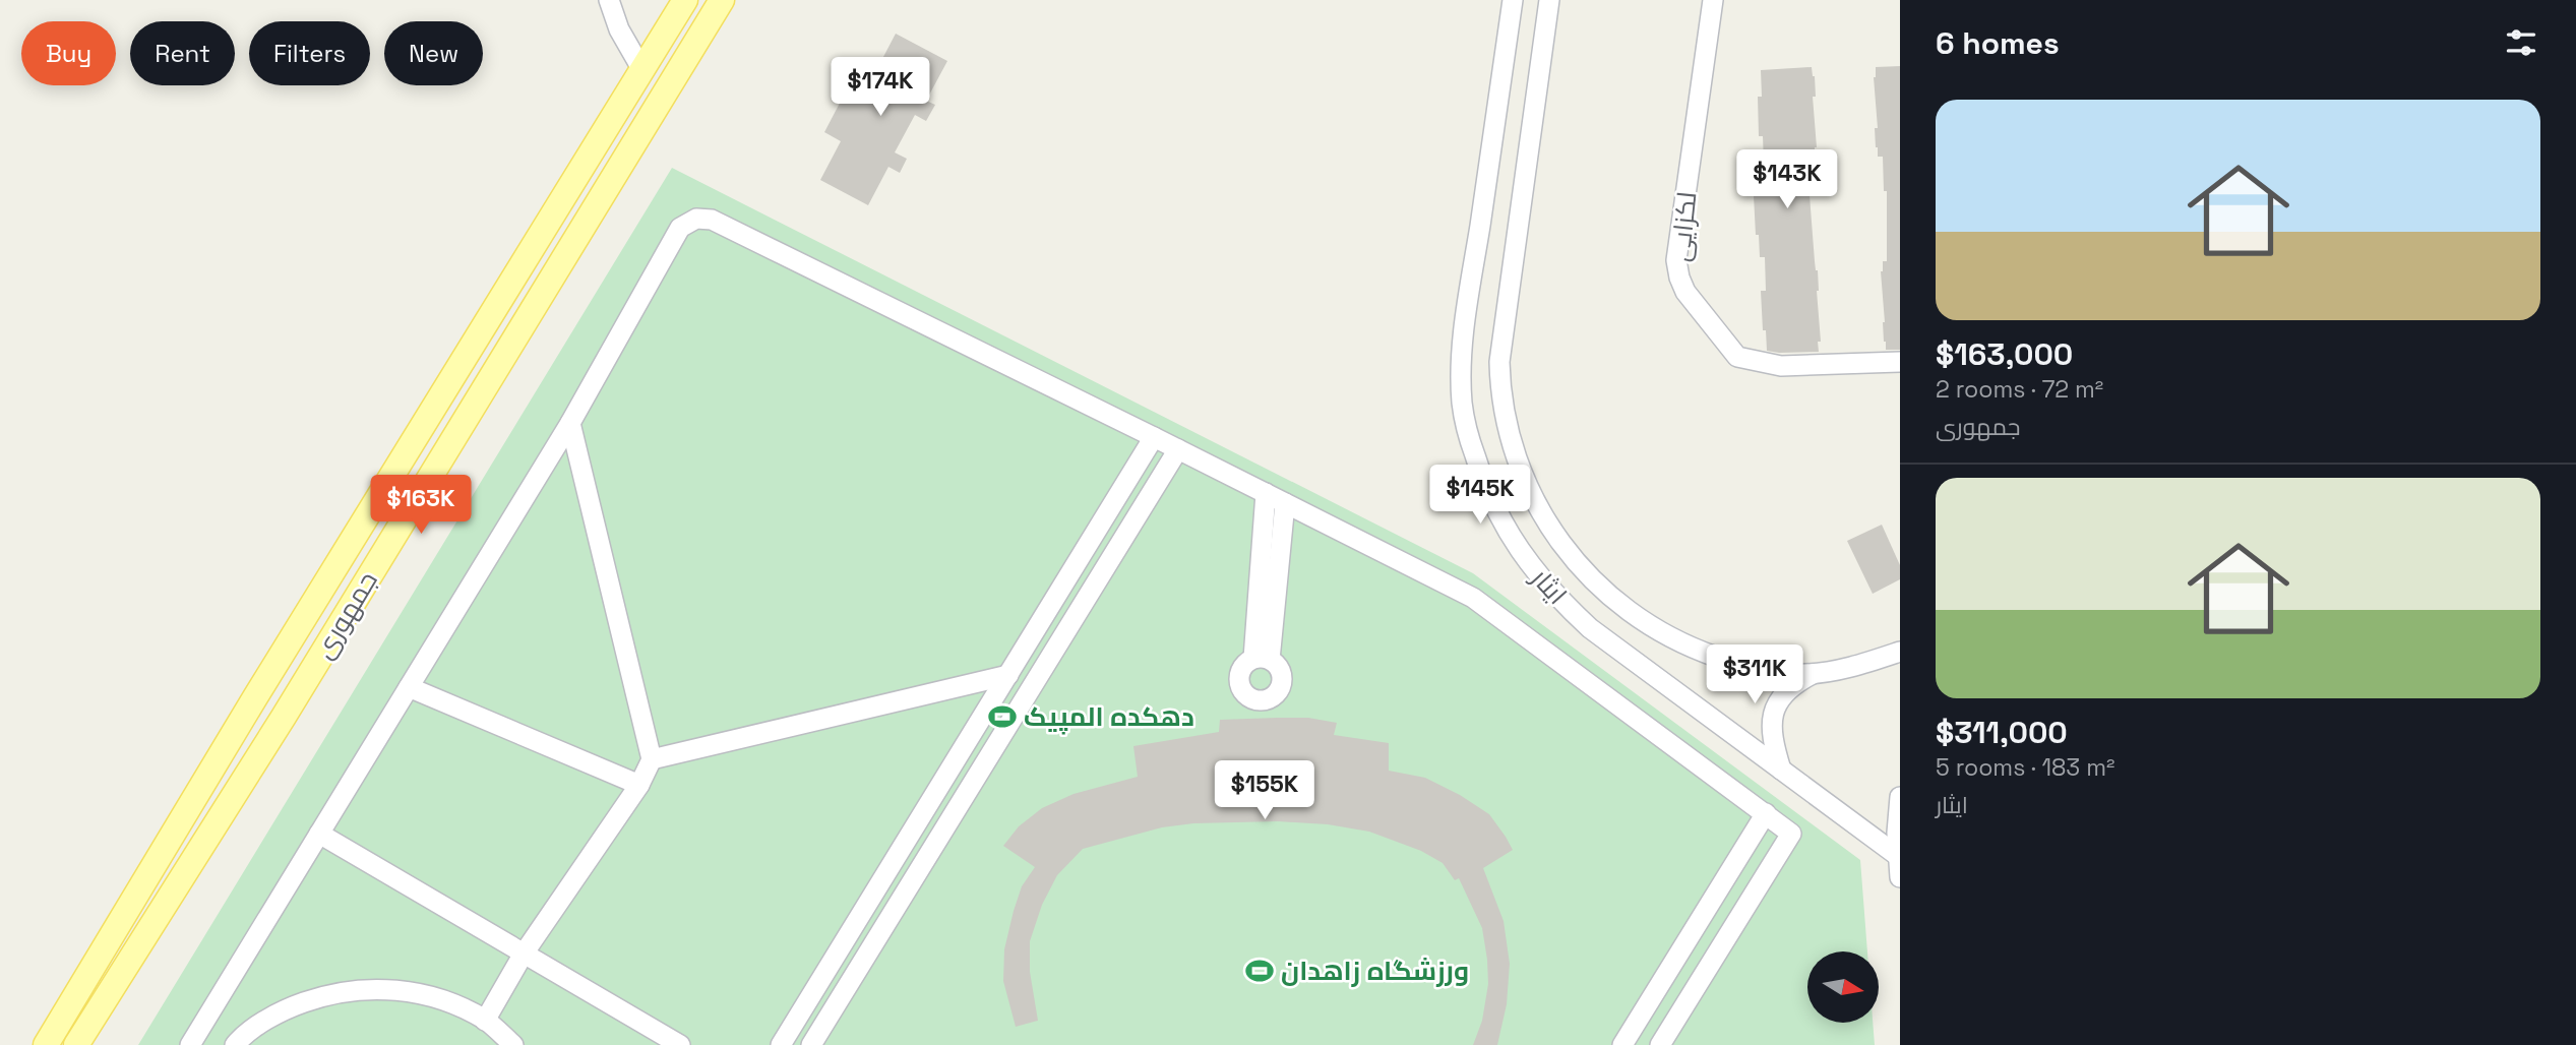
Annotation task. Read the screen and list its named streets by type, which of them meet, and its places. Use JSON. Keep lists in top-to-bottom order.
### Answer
{
  "streets": {
    "main road": ["جمهوری"],
    "street": ["لکزایی", "ایثار"]
  },
  "places": {
    "sports": ["دهکده المپیک", "ورزشگاه زاهدان"]
  },
  "north": "right",
  "page": {
    "heading": "6 homes",
    "chip": [
      "Buy",
      "Rent",
      "Filters",
      "New"
    ],
    "price": [
      "$174K",
      "$143K",
      "$145K",
      "$163K",
      "$311K",
      "$155K"
    ],
    "list": [
      {
        "name": "$163,000",
        "note": "2 rooms · 72 m² · جمهوری"
      },
      {
        "name": "$311,000",
        "note": "5 rooms · 183 m² · ایثار"
      }
    ]
  }
}
